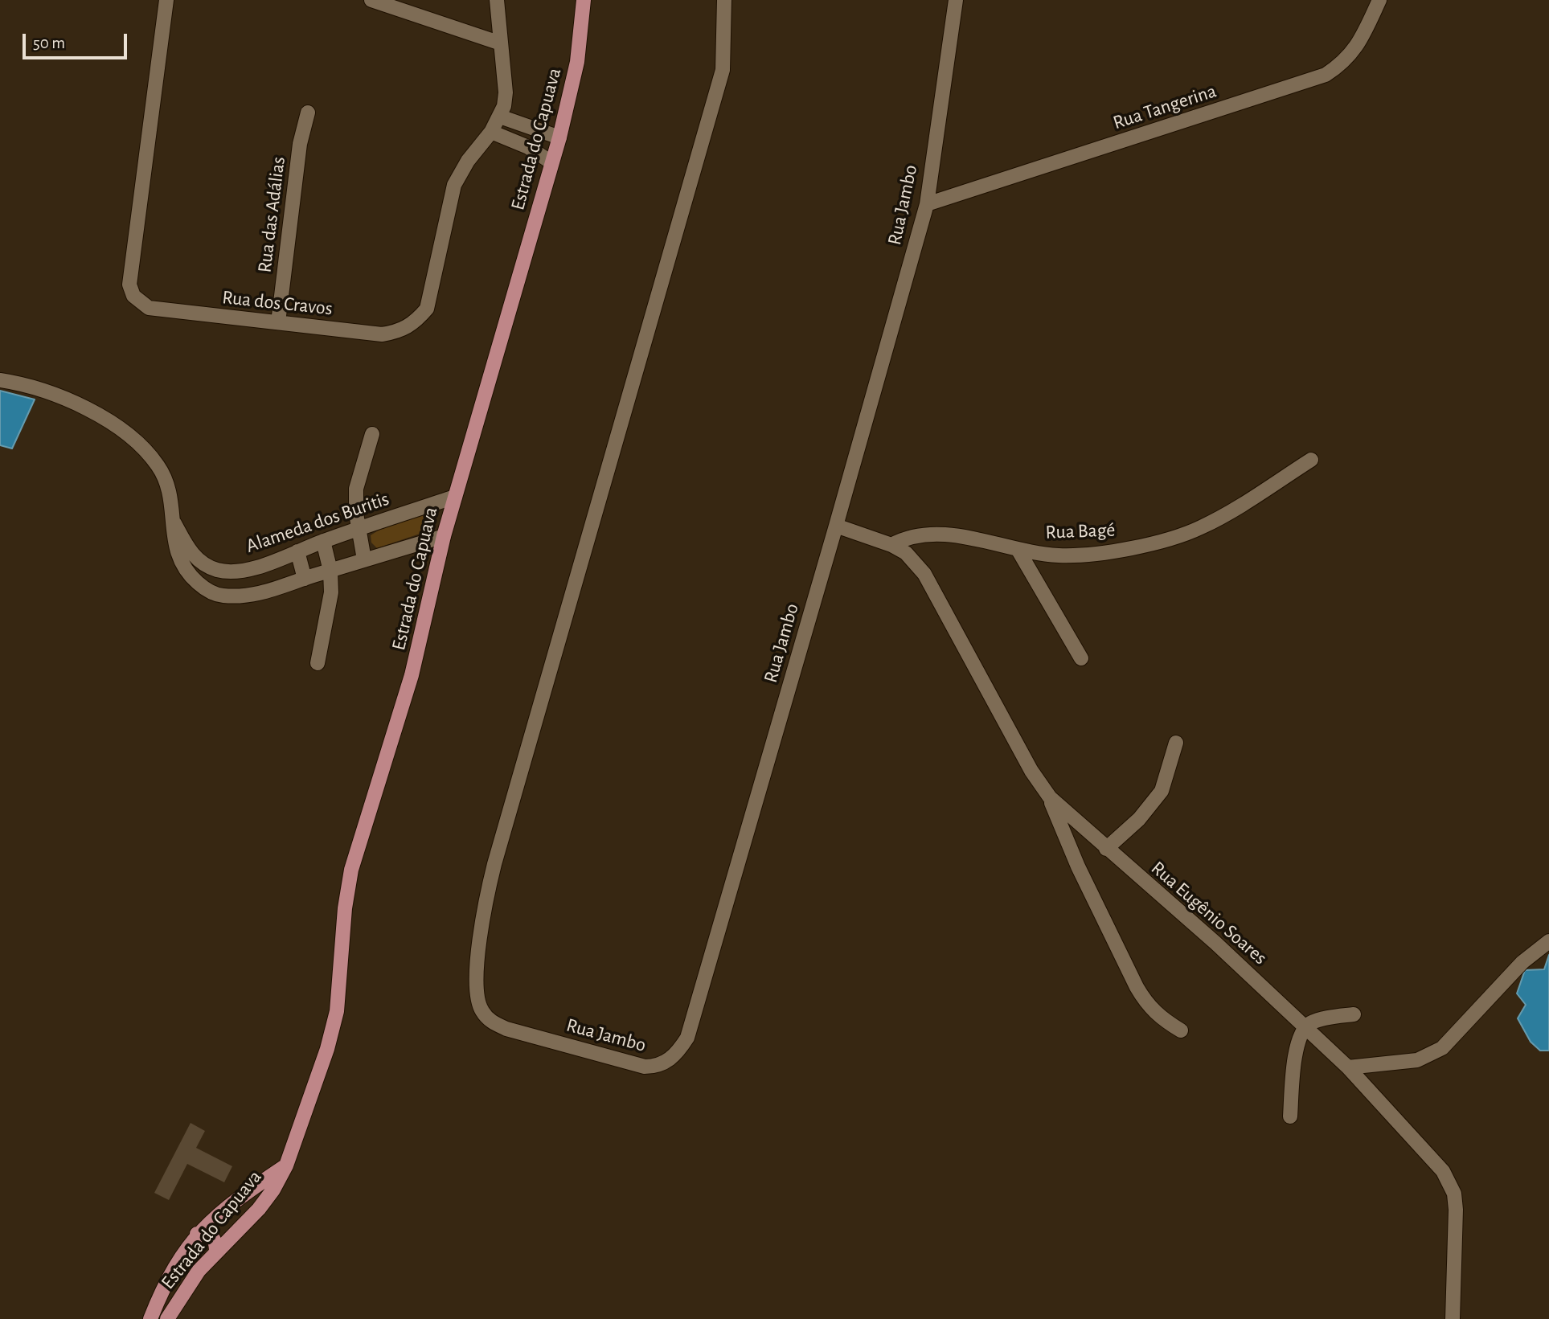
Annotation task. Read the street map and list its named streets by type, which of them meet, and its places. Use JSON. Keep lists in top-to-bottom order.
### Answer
{
  "streets": {
    "main road": ["Estrada do Capuava"],
    "street": [
      "Rua Tangerina",
      "Rua Jambo",
      "Rua das Adálias",
      "Rua dos Cravos",
      "Alameda dos Buritis",
      "Rua Bagé",
      "Rua Eugênio Soares"
    ]
  },
  "crossings": [
    ["Rua Tangerina", "Rua Jambo"],
    ["Estrada do Capuava", "Alameda dos Buritis"],
    ["Rua das Adálias", "Rua dos Cravos"],
    ["Rua Bagé", "Rua Eugênio Soares"]
  ],
  "scale_bar": "50 m"
}
